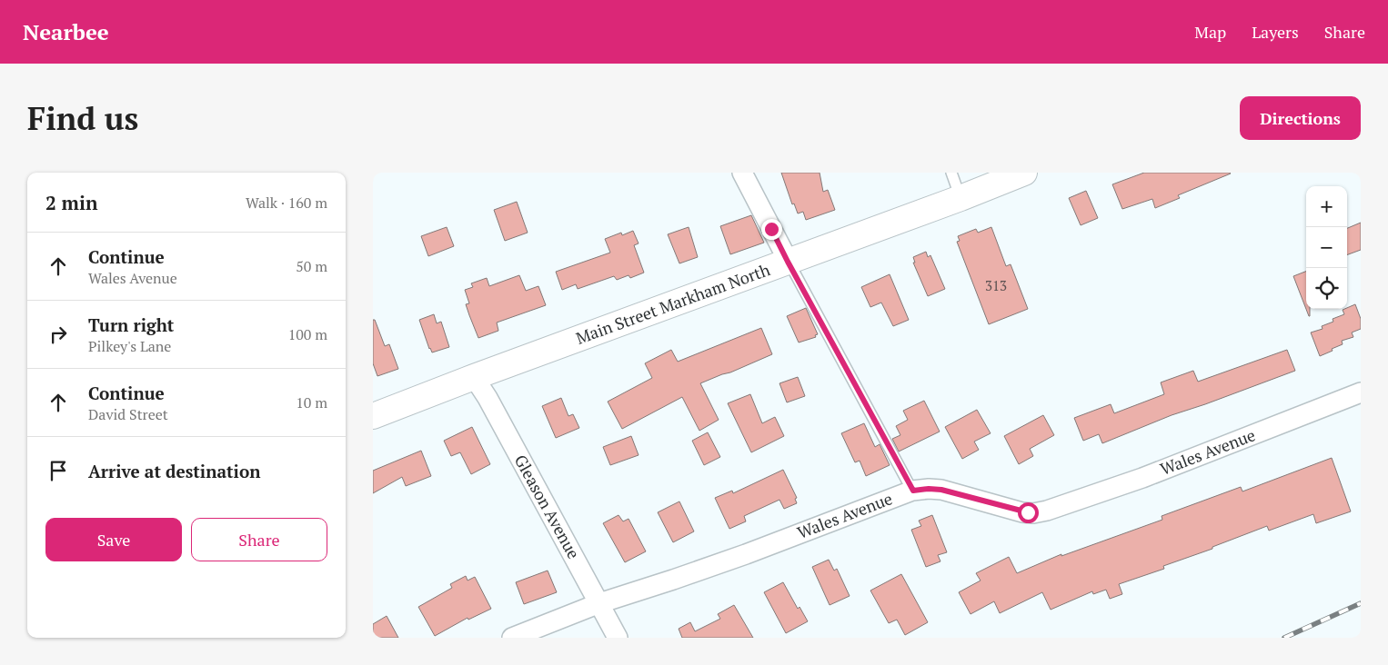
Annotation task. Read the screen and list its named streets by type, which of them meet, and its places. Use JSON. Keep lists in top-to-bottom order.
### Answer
{
  "streets": {
    "main road": ["Main Street Markham North"],
    "street": ["Wales Avenue", "Gleason Avenue"]
  },
  "crossings": [
    ["Main Street Markham North", "Gleason Avenue"],
    ["Wales Avenue", "Gleason Avenue"]
  ],
  "house_numbers": ["313"],
  "page": {
    "header": "Nearbee",
    "nav": ["Map", "Layers", "Share"],
    "buttons": [
      "Directions",
      ["Save", "Share"]
    ],
    "title": "Find us",
    "heading": ["2 min", "Walk · 160 m"],
    "map_buttons": ["+", "−"],
    "list": [
      ["Continue", "Wales Avenue", "50 m"],
      ["Turn right", "Pilkey's Lane", "100 m"],
      ["Continue", "David Street", "10 m"],
      "Arrive at destination"
    ]
  }
}
